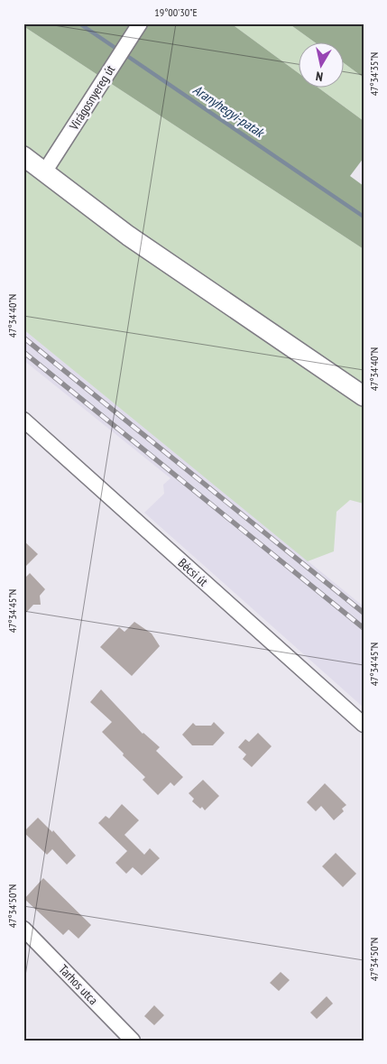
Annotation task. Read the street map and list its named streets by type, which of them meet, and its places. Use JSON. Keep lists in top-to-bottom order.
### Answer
{
  "streets": {
    "street": ["Virágosnyereg út", "Bécsi út", "Tarhos utca"]
  },
  "water": ["Aranyhegyi-patak"],
  "north": "bottom",
  "coordinates": [
    "19°00'30\"E",
    "47°34'35\"N",
    "47°34'40\"N",
    "47°34'45\"N",
    "47°34'50\"N"
  ]
}
